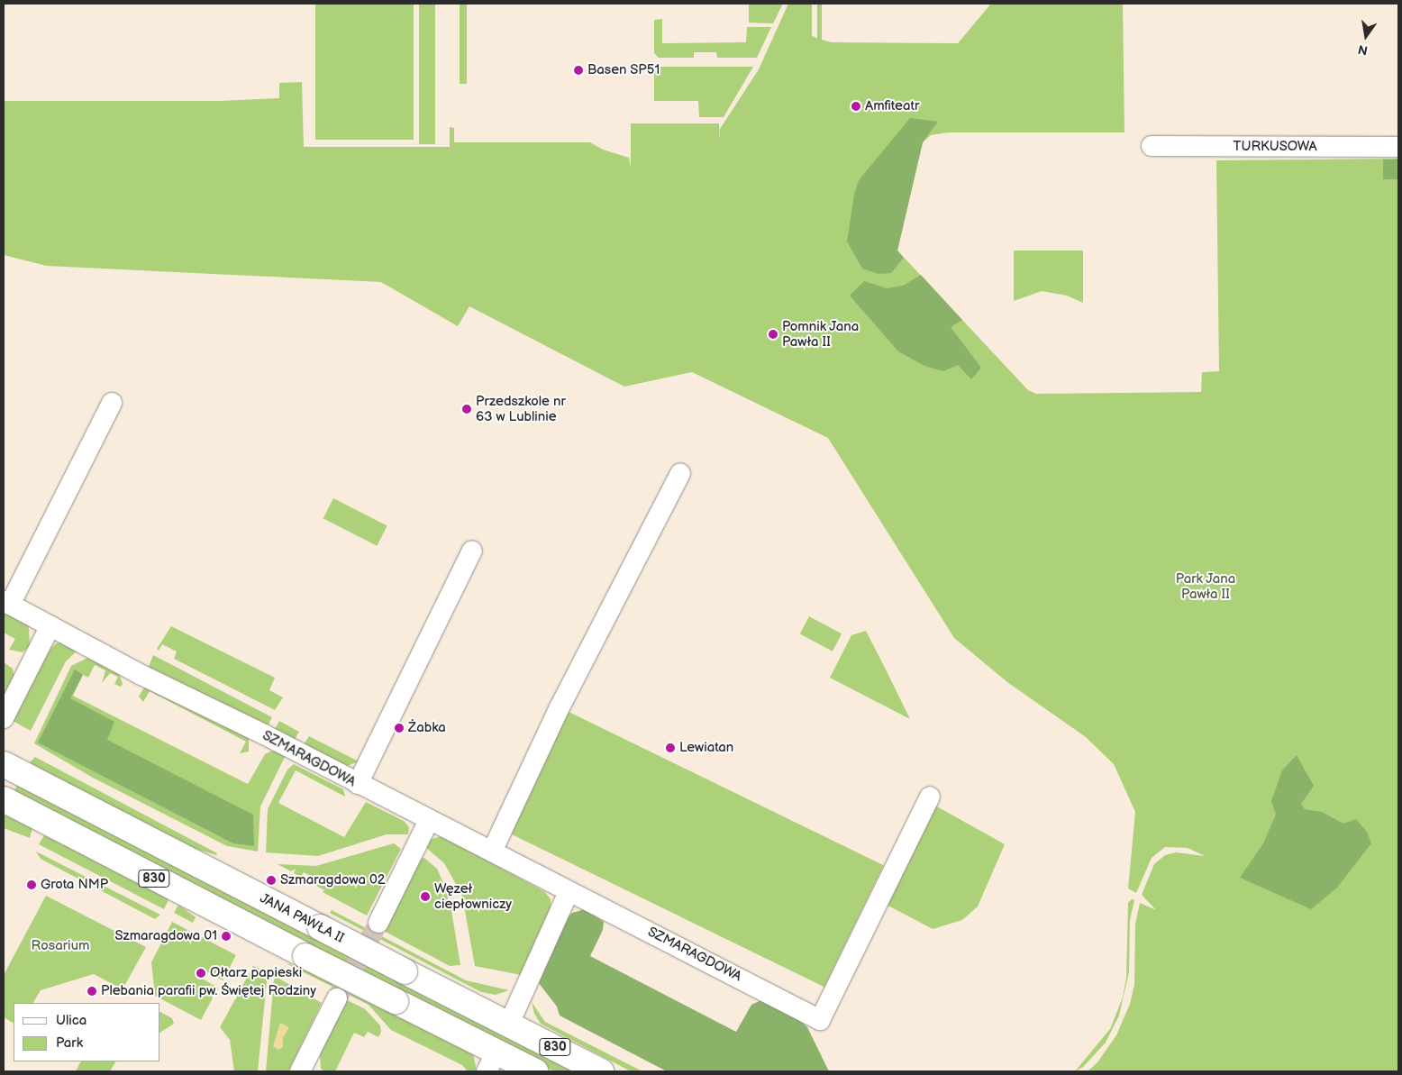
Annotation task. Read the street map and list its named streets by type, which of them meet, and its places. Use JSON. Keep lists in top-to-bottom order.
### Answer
{
  "streets": {
    "main road": ["830", "JANA PAWŁA II"],
    "street": ["TURKUSOWA", "SZMARAGDOWA"]
  },
  "parks": ["Park Jana Pawła II", "Rosarium"],
  "places": [
    "Basen SP51",
    "Amfiteatr",
    "Pomnik Jana Pawła II",
    "Przedszkole nr 63 w Lublinie",
    "Żabka",
    "Lewiatan",
    "Szmaragdowa 02",
    "Grota NMP",
    "Węzeł ciepłowniczy",
    "Szmaragdowa 01",
    "Ołtarz papieski",
    "Plebania parafii pw. Świętej Rodziny"
  ],
  "legend": ["Ulica", "Park"],
  "north": "bottom"
}
